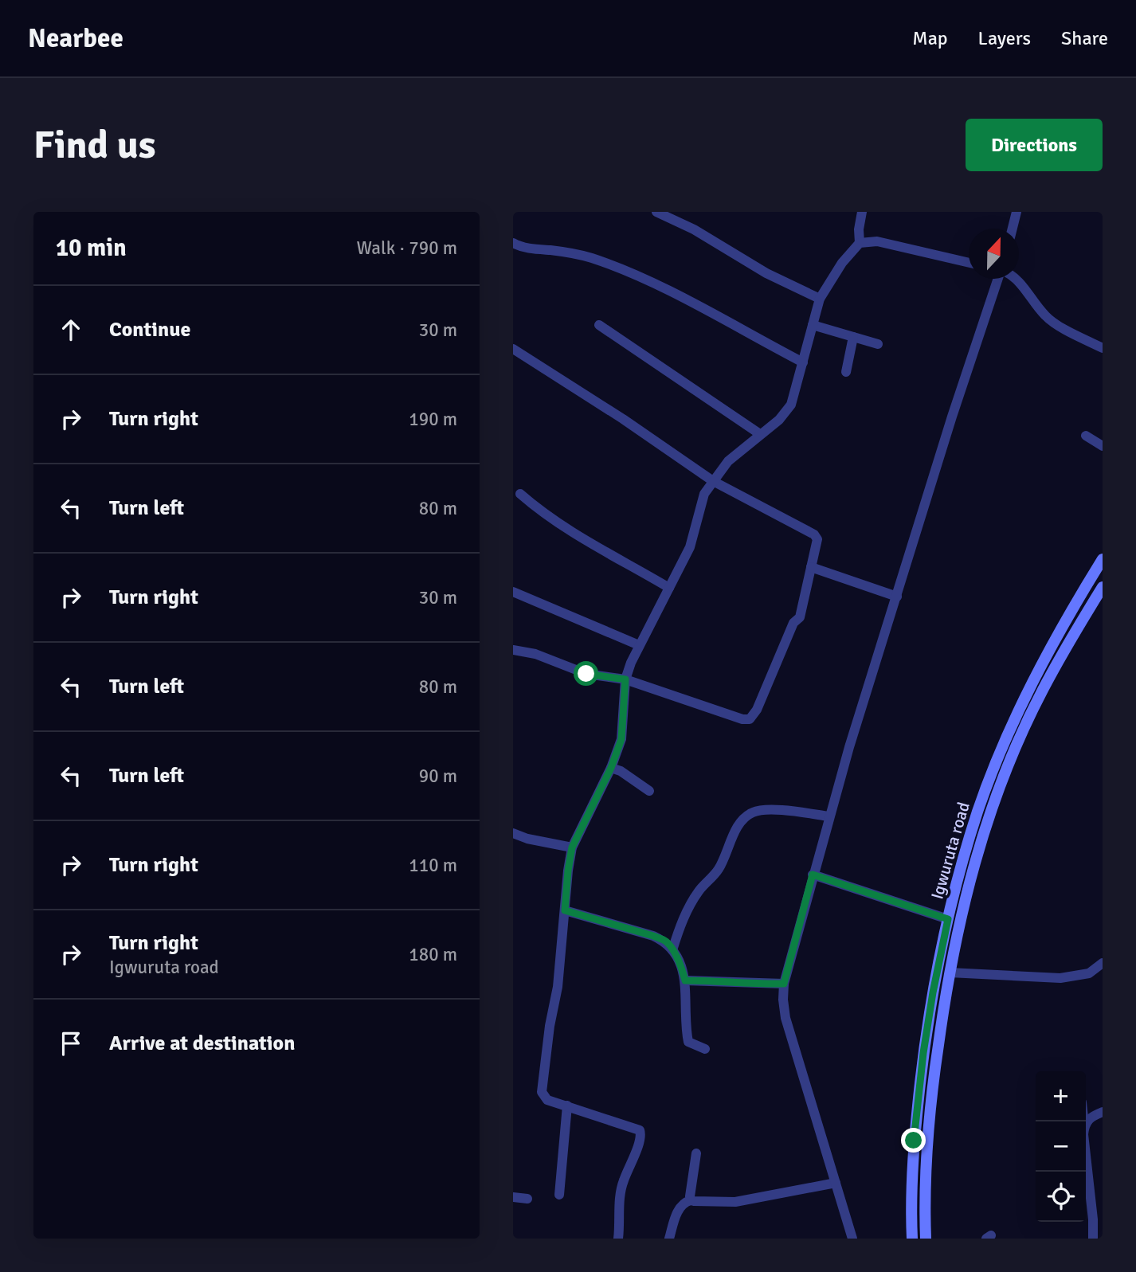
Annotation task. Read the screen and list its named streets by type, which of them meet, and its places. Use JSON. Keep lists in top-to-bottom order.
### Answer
{
  "streets": {
    "main road": ["Igwuruta road"]
  },
  "north": "top",
  "page": {
    "header": "Nearbee",
    "nav": ["Map", "Layers", "Share"],
    "buttons": "Directions",
    "title": "Find us",
    "heading": ["10 min", "Walk · 790 m"],
    "list": [
      ["Continue", "30 m"],
      ["Turn right", "190 m"],
      ["Turn left", "80 m"],
      ["Turn right", "30 m"],
      ["Turn left", "80 m"],
      ["Turn left", "90 m"],
      ["Turn right", "110 m"],
      ["Turn right", "Igwuruta road", "180 m"],
      "Arrive at destination"
    ],
    "map_buttons": ["+", "−"]
  }
}
